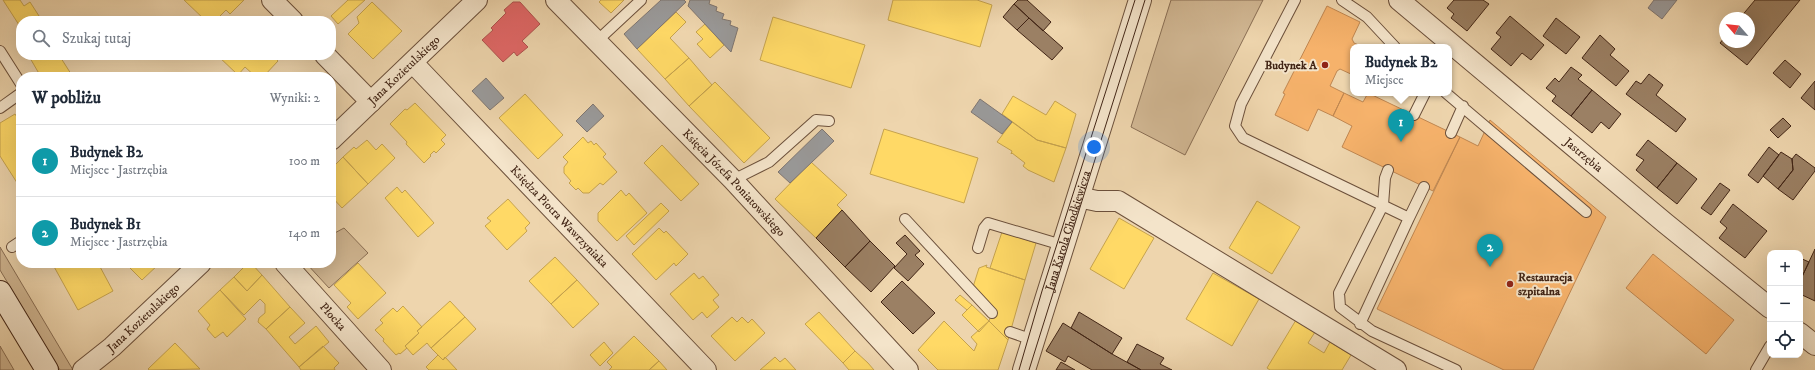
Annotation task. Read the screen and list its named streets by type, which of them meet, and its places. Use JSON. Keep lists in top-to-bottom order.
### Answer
{
  "streets": {
    "street": [
      "Jana Kozietulskiego",
      "Jastrzębia",
      "Księcia Józefa Poniatowskiego",
      "Księdza Piotra Wawrzyniaka",
      "Jana Karola Chodkiewicza",
      "Płocka"
    ]
  },
  "crossings": [
    ["Jana Kozietulskiego", "Księdza Piotra Wawrzyniaka"]
  ],
  "places": ["Budynek A", "Restauracja szpitalna"],
  "north": "top left",
  "page": {
    "search": "Szukaj tutaj",
    "popup": ["Budynek B2", "Miejsce"],
    "heading": ["W pobliżu", "Wyniki: 2"],
    "pins": ["1", "2"],
    "list": [
      {
        "mark": "1",
        "name": "Budynek B2",
        "note": "Miejsce · Jastrzębia",
        "value": "100 m"
      },
      {
        "mark": "2",
        "name": "Budynek B1",
        "note": "Miejsce · Jastrzębia",
        "value": "140 m"
      }
    ],
    "map_buttons": ["+", "−"]
  }
}
